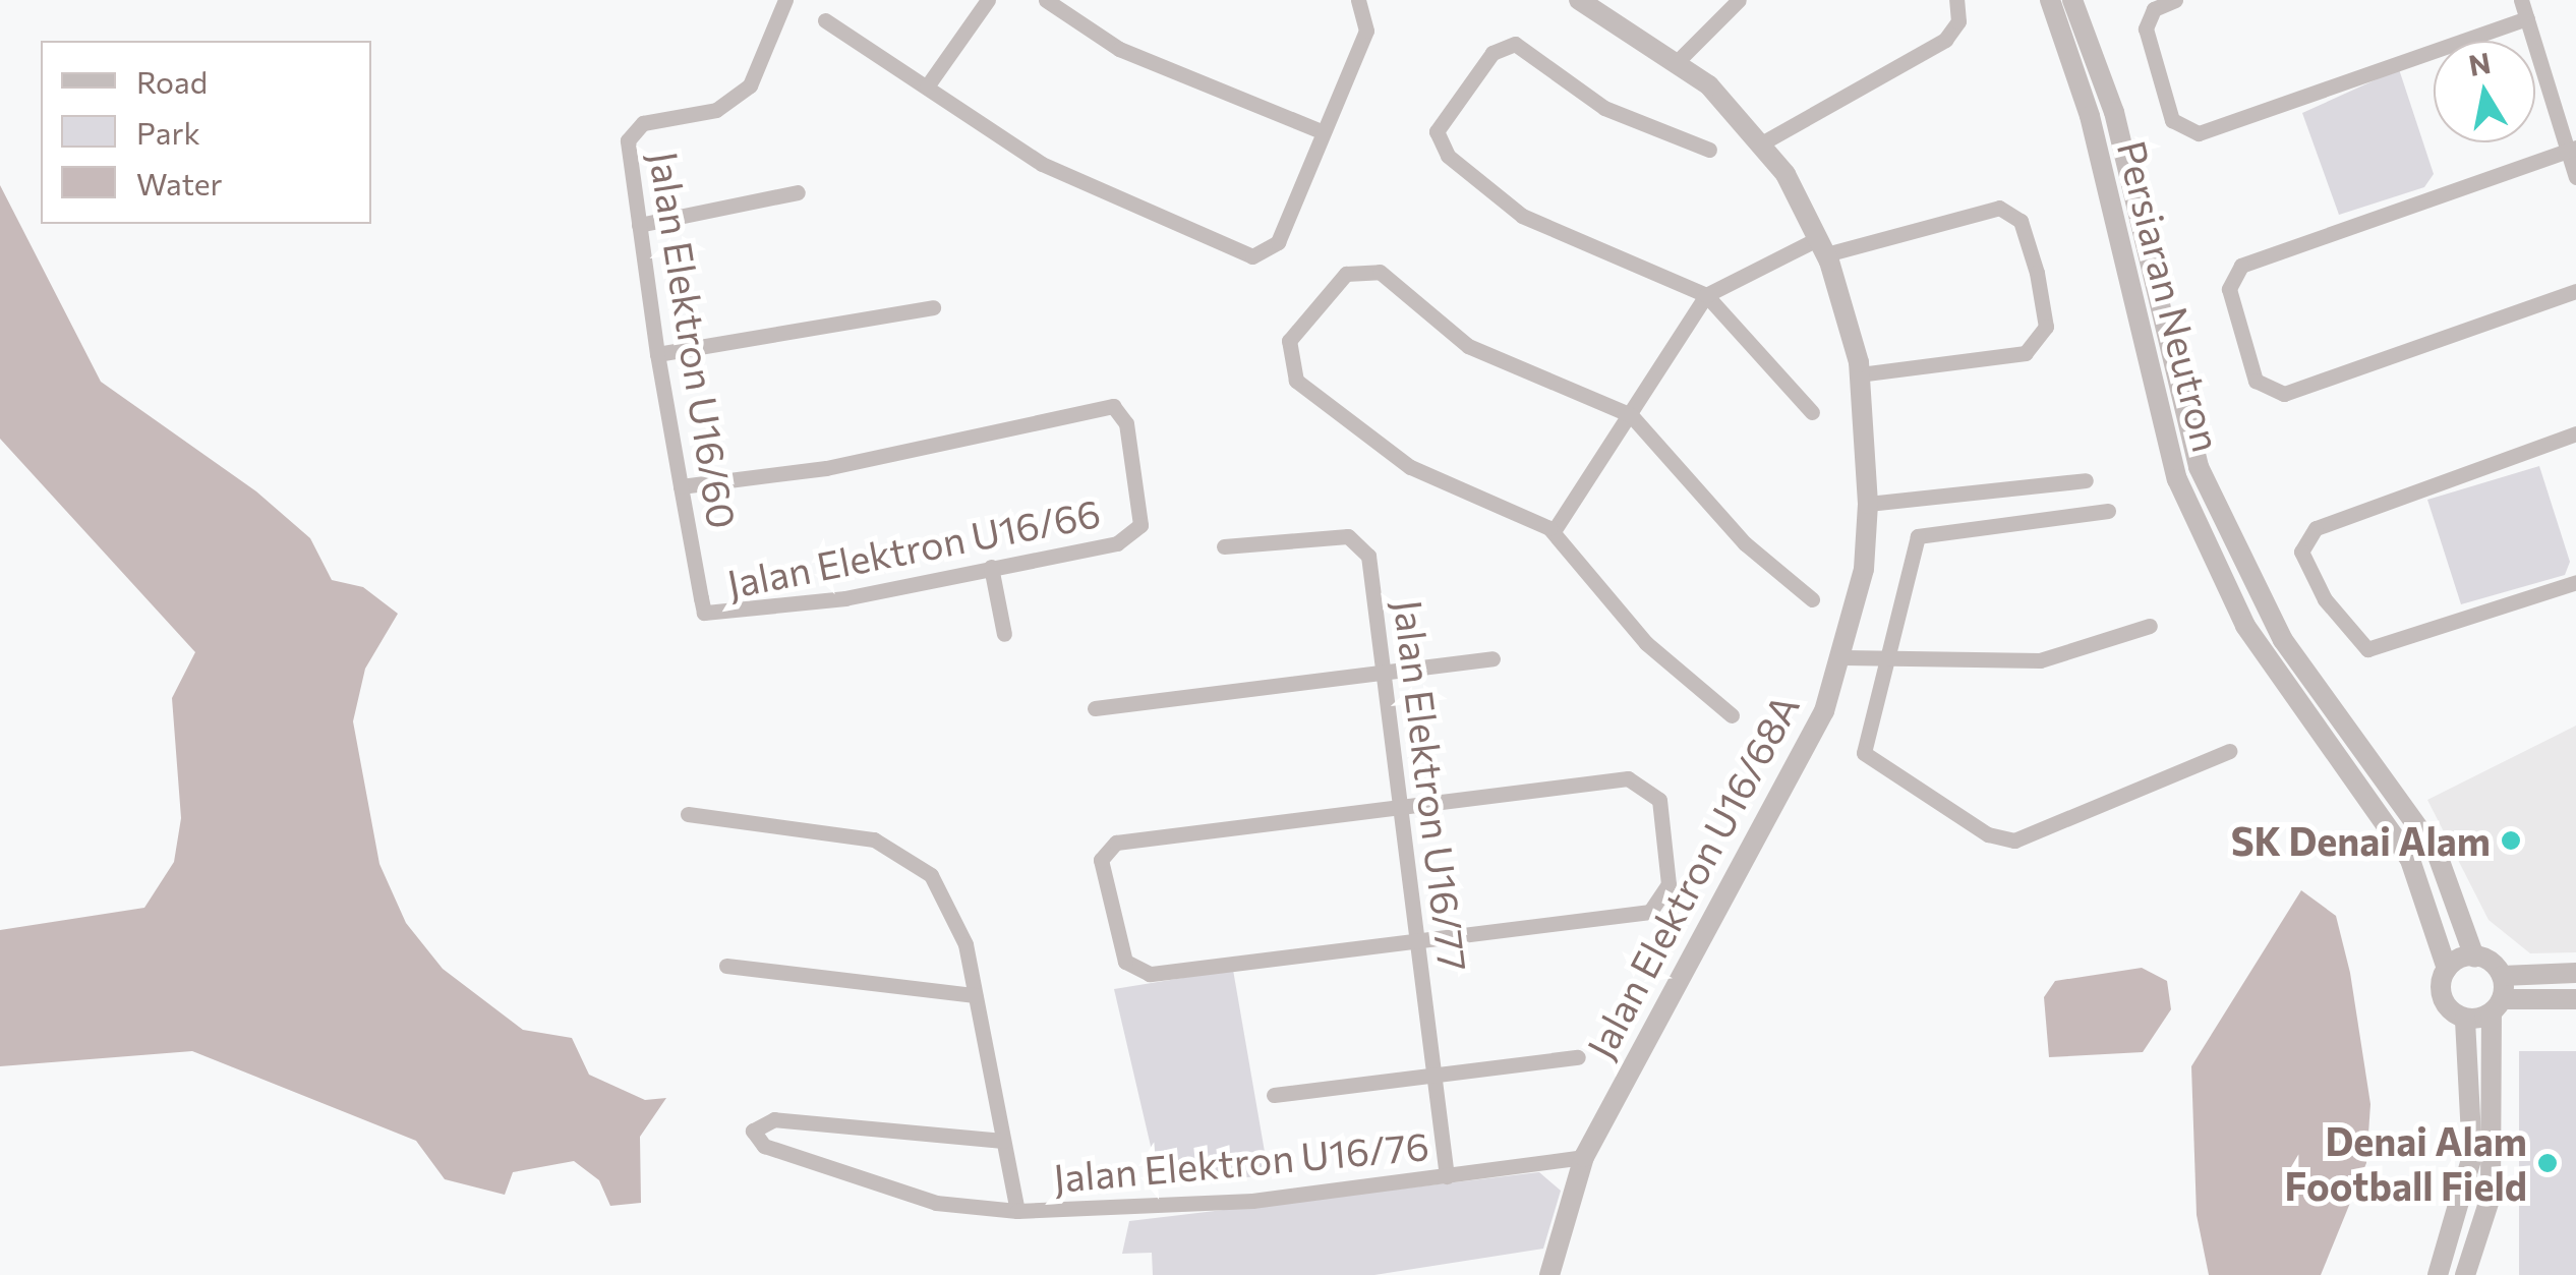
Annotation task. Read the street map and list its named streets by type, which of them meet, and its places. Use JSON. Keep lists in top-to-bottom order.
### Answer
{
  "streets": {
    "street": [
      "Persiaran Neutron",
      "Jalan Elektron U16/60",
      "Jalan Elektron U16/66",
      "Jalan Elektron U16/77",
      "Jalan Elektron U16/68A",
      "Jalan Elektron U16/76"
    ]
  },
  "crossings": [
    ["Jalan Elektron U16/60", "Jalan Elektron U16/66"],
    ["Jalan Elektron U16/77", "Jalan Elektron U16/76"],
    ["Jalan Elektron U16/68A", "Jalan Elektron U16/76"]
  ],
  "places": ["SK Denai Alam", "Denai Alam Football Field"],
  "legend": ["Road", "Park", "Water"],
  "north": "top"
}
